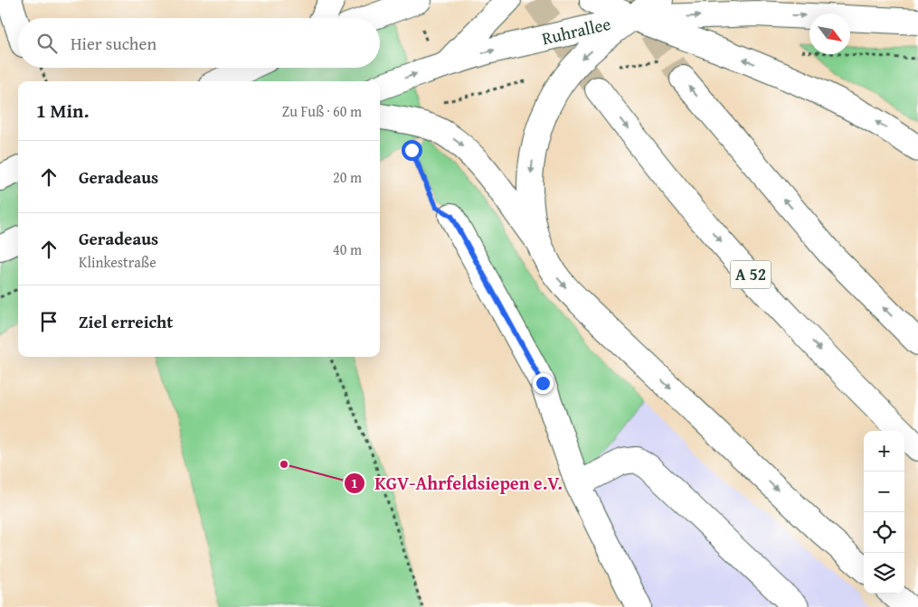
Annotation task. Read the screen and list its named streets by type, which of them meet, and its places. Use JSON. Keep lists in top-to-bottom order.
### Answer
{
  "streets": {
    "main road": ["Ruhrallee", "A 52"]
  },
  "one_way": ["Ruhrallee"],
  "places": ["KGV-Ahrfeldsiepen e.V."],
  "north": "bottom right",
  "page": {
    "search": "Hier suchen",
    "heading": ["1 Min.", "Zu Fuß · 60 m"],
    "list": [
      ["Geradeaus", "20 m"],
      ["Geradeaus", "Klinkestraße", "40 m"],
      "Ziel erreicht"
    ],
    "map_buttons": ["+", "−"]
  }
}
